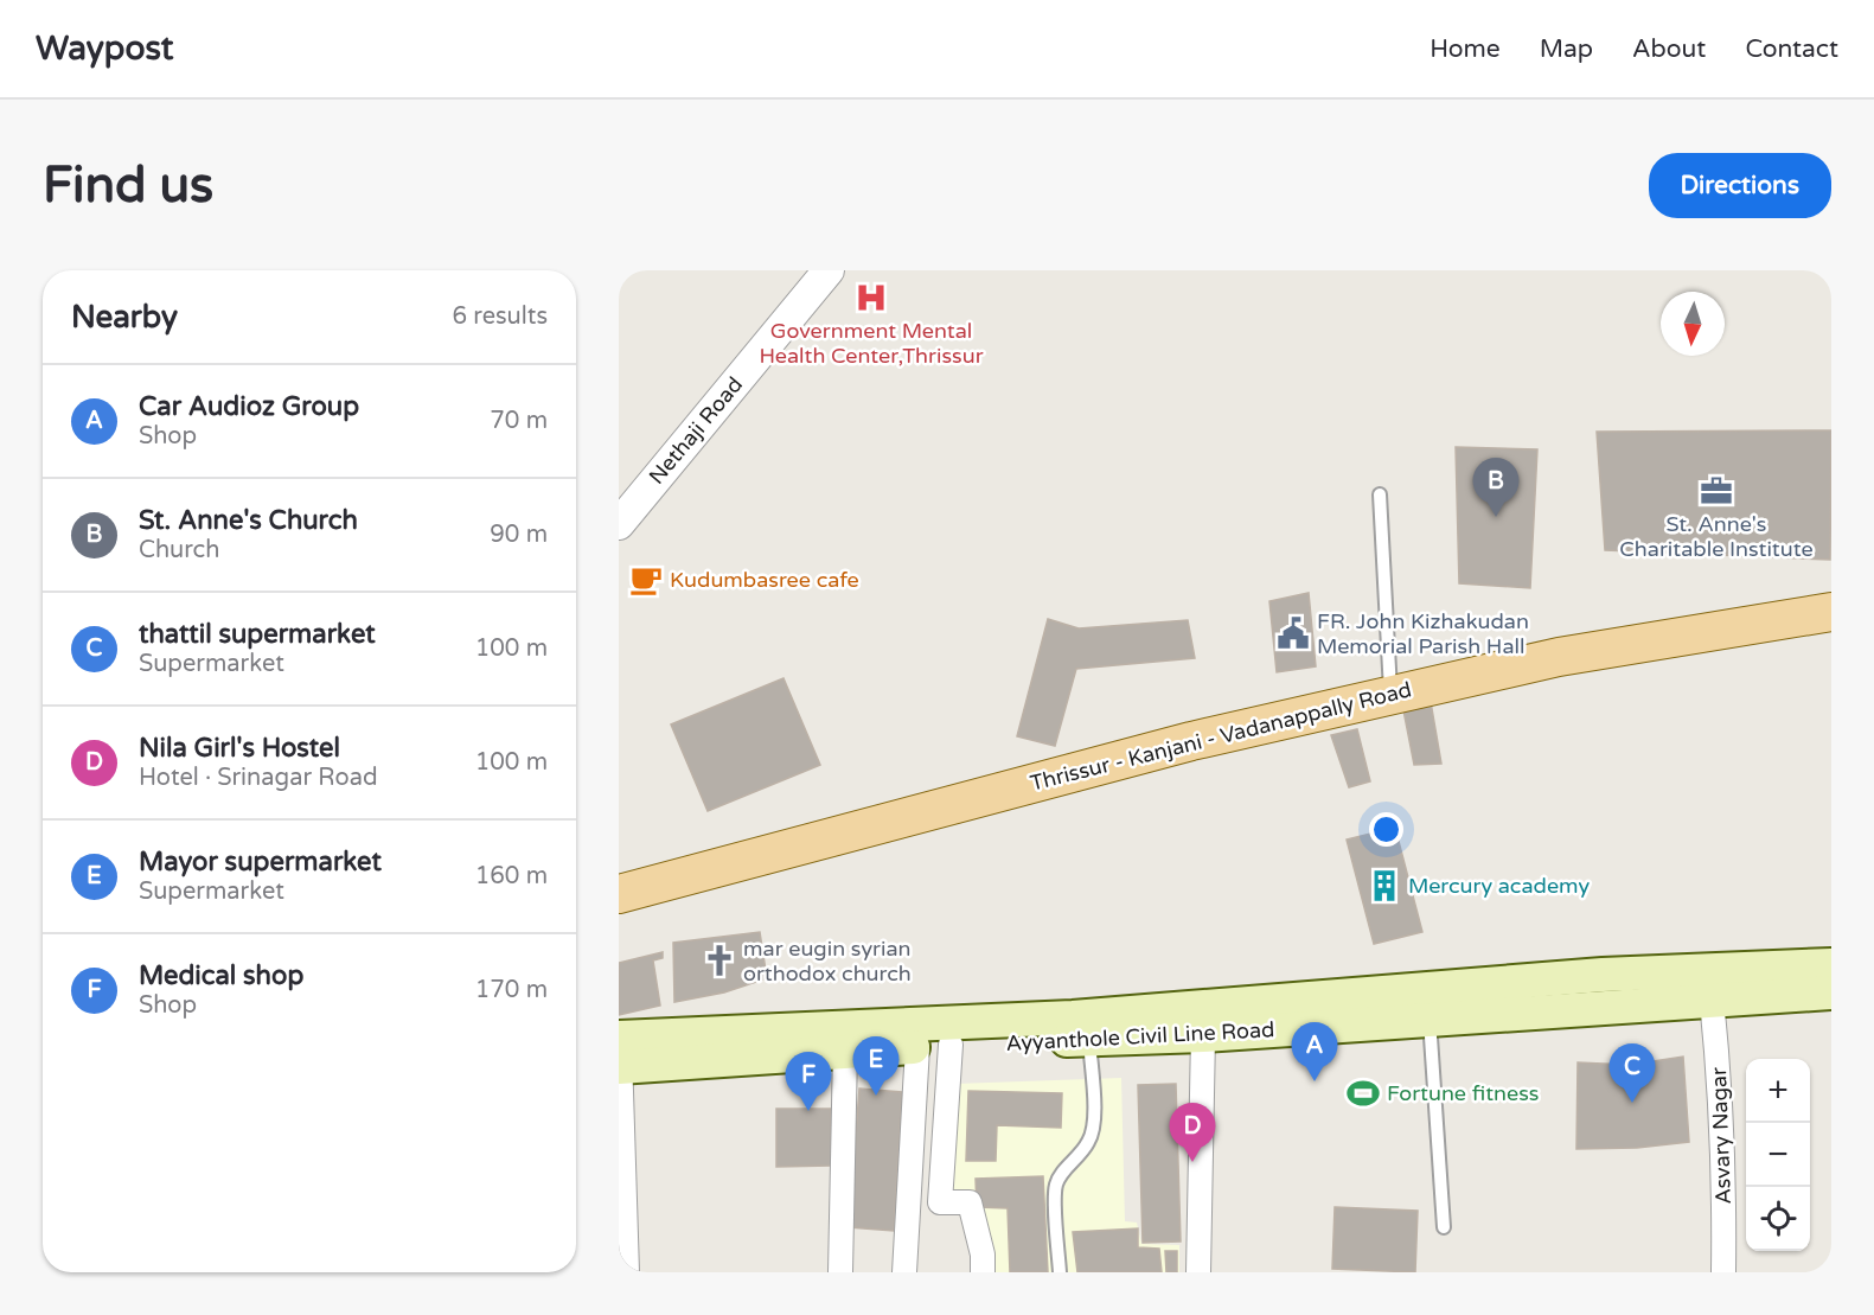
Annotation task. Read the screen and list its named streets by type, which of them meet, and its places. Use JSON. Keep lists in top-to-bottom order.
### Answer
{
  "streets": {
    "main road": ["Thrissur - Kanjani - Vadanappally Road", "Ayyanthole Civil Line Road"],
    "street": ["Nethaji Road", "Asvary Nagar"]
  },
  "crossings": [
    ["Ayyanthole Civil Line Road", "Asvary Nagar"]
  ],
  "places": {
    "hospital": ["Government Mental Health Center,Thrissur"],
    "office": ["St. Anne's Charitable Institute"],
    "cafe": ["Kudumbasree cafe"],
    "public building": ["FR. John Kizhakudan Memorial Parish Hall"],
    "building": ["Mercury academy"],
    "church": ["mar eugin syrian orthodox church"],
    "sports": ["Fortune fitness"]
  },
  "north": "bottom",
  "page": {
    "header": "Waypost",
    "nav": [
      "Home",
      "Map",
      "About",
      "Contact"
    ],
    "buttons": "Directions",
    "title": "Find us",
    "heading": ["Nearby", "6 results"],
    "list": [
      {
        "mark": "A",
        "name": "Car Audioz Group",
        "note": "Shop",
        "value": "70 m"
      },
      {
        "mark": "B",
        "name": "St. Anne's Church",
        "note": "Church",
        "value": "90 m"
      },
      {
        "mark": "C",
        "name": "thattil supermarket",
        "note": "Supermarket",
        "value": "100 m"
      },
      {
        "mark": "D",
        "name": "Nila Girl's Hostel",
        "note": "Hotel · Srinagar Road",
        "value": "100 m"
      },
      {
        "mark": "E",
        "name": "Mayor supermarket",
        "note": "Supermarket",
        "value": "160 m"
      },
      {
        "mark": "F",
        "name": "Medical shop",
        "note": "Shop",
        "value": "170 m"
      }
    ],
    "pins": [
      "B",
      "A",
      "E",
      "C",
      "F",
      "D"
    ],
    "map_buttons": ["+", "−"]
  }
}
